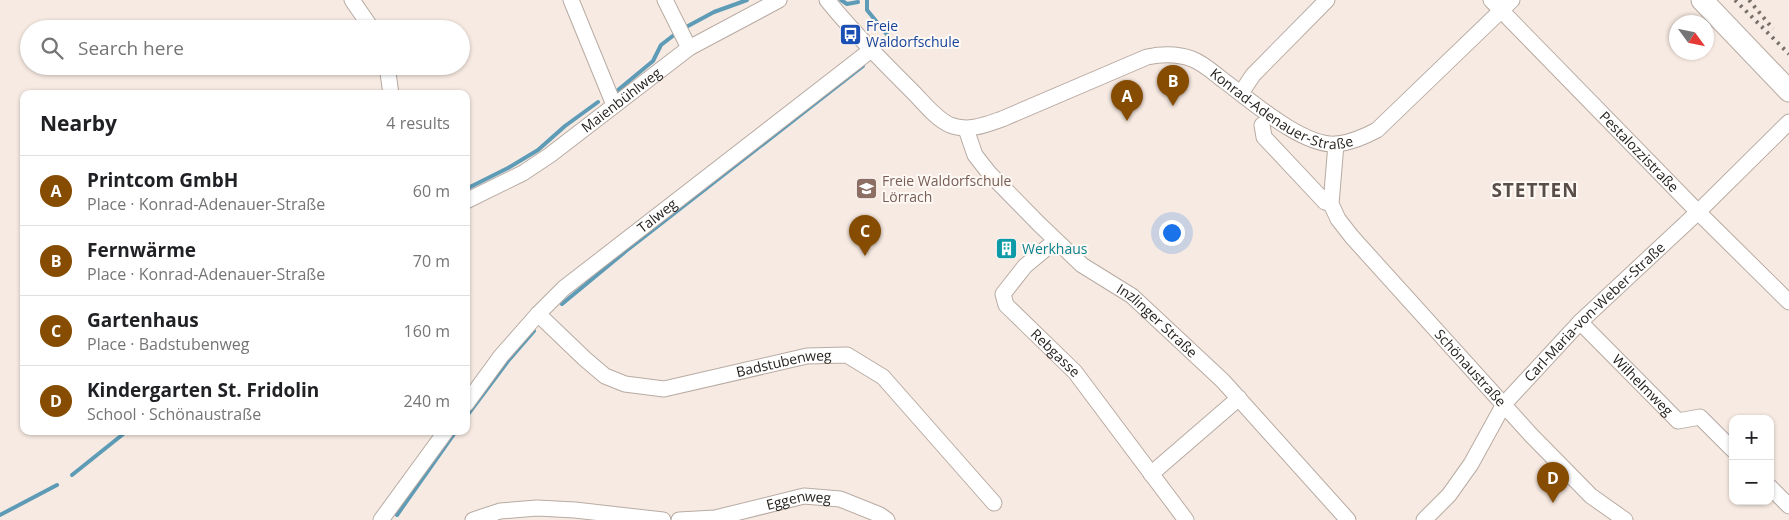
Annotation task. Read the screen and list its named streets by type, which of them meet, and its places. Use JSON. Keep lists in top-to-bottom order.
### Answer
{
  "streets": {
    "street": [
      "Maienbühlweg",
      "Konrad-Adenauer-Straße",
      "Pestalozzistraße",
      "Talweg",
      "Carl-Maria-von-Weber-Straße",
      "Inzlinger Straße",
      "Rebgasse",
      "Badstubenweg",
      "Schönaustraße",
      "Wilhelmweg",
      "Eggenweg"
    ]
  },
  "crossings": [
    ["Konrad-Adenauer-Straße", "Pestalozzistraße"],
    ["Konrad-Adenauer-Straße", "Inzlinger Straße"],
    ["Pestalozzistraße", "Carl-Maria-von-Weber-Straße"],
    ["Talweg", "Badstubenweg"],
    ["Carl-Maria-von-Weber-Straße", "Schönaustraße"],
    ["Carl-Maria-von-Weber-Straße", "Wilhelmweg"],
    ["Inzlinger Straße", "Rebgasse"]
  ],
  "districts": ["STETTEN"],
  "places": {
    "bus stop": ["Freie Waldorfschule"],
    "school or university": ["Freie Waldorfschule Lörrach"],
    "building": ["Werkhaus"]
  },
  "north": "bottom right",
  "page": {
    "search": "Search here",
    "pins": [
      "B",
      "A",
      "C",
      "D"
    ],
    "heading": ["Nearby", "4 results"],
    "list": [
      {
        "mark": "A",
        "name": "Printcom GmbH",
        "note": "Place · Konrad-Adenauer-Straße",
        "value": "60 m"
      },
      {
        "mark": "B",
        "name": "Fernwärme",
        "note": "Place · Konrad-Adenauer-Straße",
        "value": "70 m"
      },
      {
        "mark": "C",
        "name": "Gartenhaus",
        "note": "Place · Badstubenweg",
        "value": "160 m"
      },
      {
        "mark": "D",
        "name": "Kindergarten St. Fridolin",
        "note": "School · Schönaustraße",
        "value": "240 m"
      }
    ],
    "map_buttons": ["+", "−"]
  }
}
